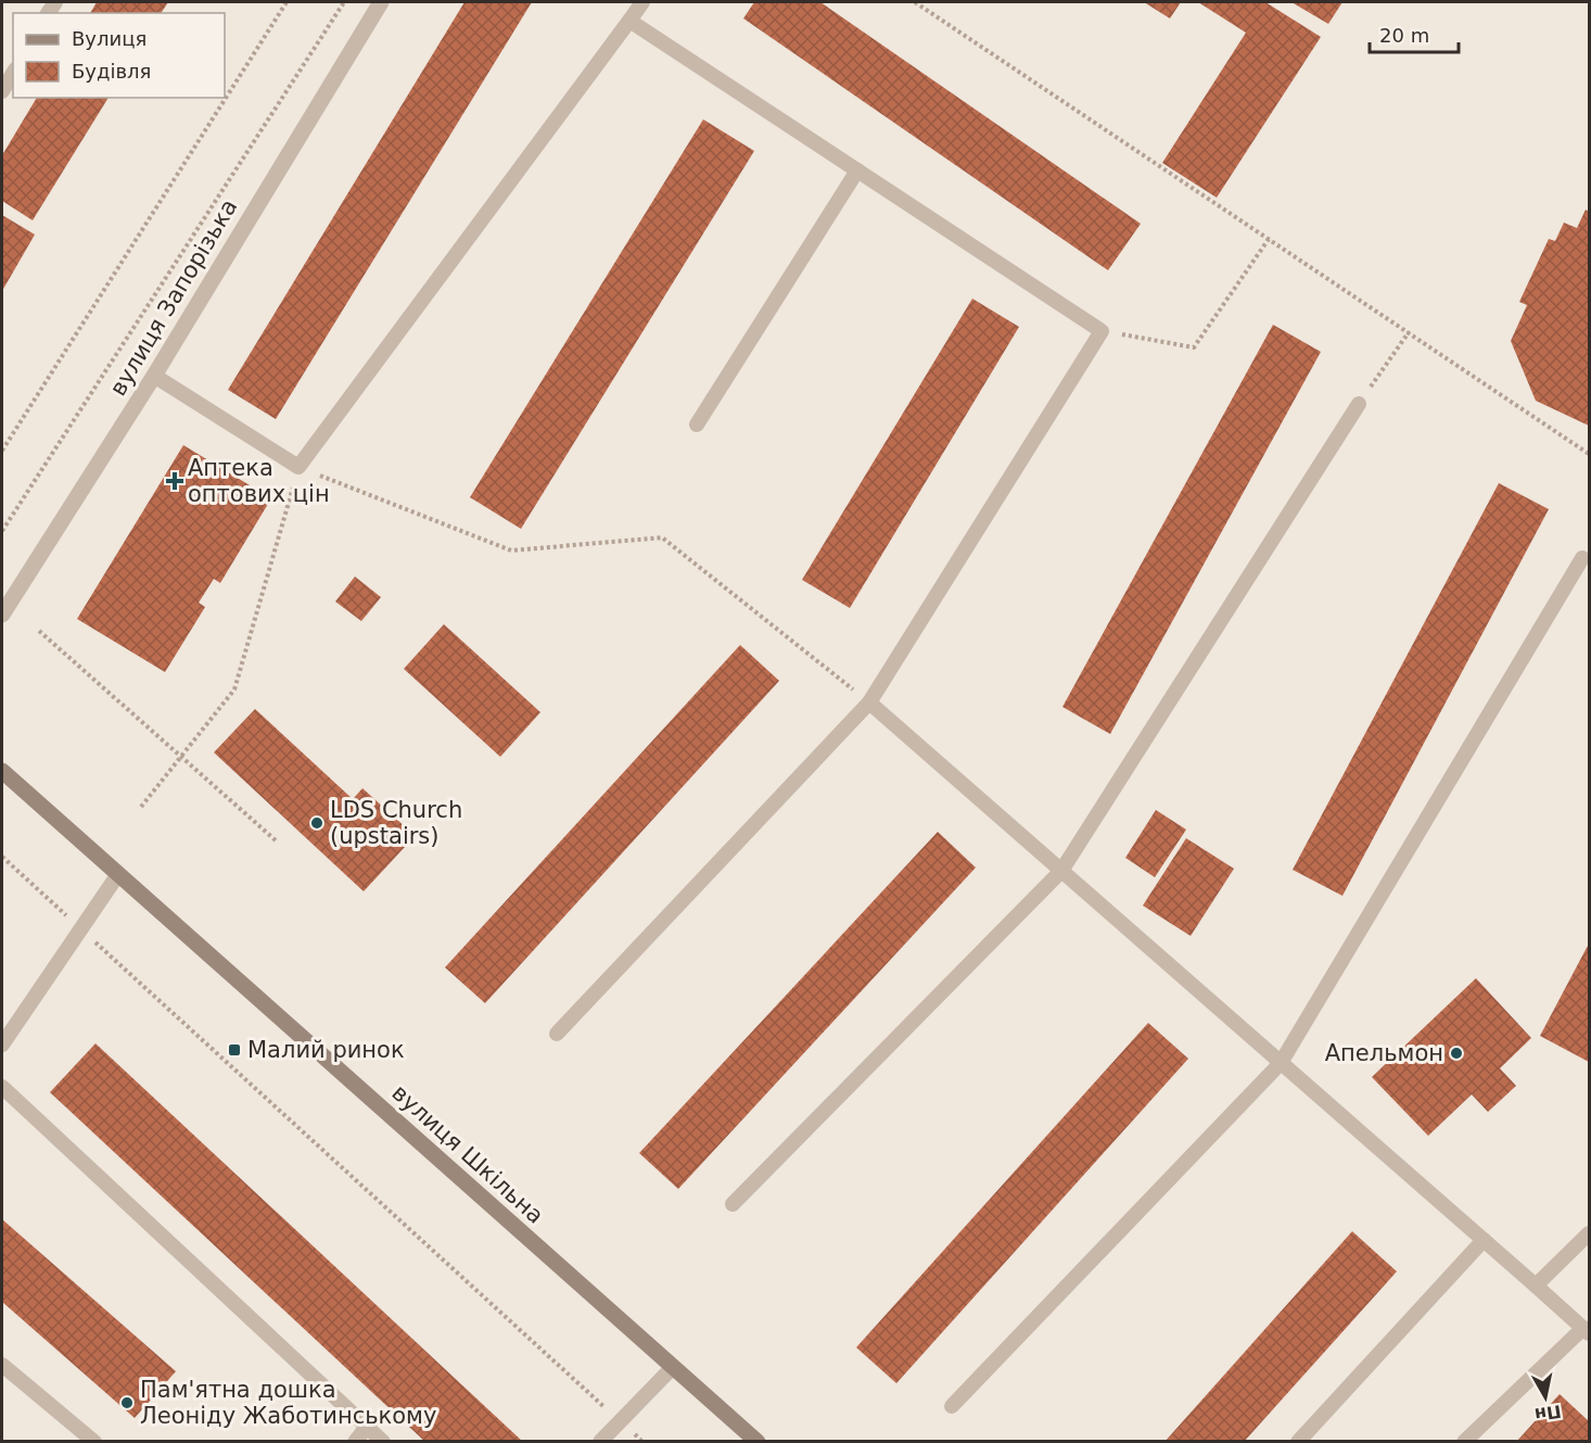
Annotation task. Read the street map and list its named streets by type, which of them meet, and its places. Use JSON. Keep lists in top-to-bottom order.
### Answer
{
  "streets": {
    "main road": ["вулиця Шкільна"],
    "street": ["вулиця Запорізька"]
  },
  "places": {
    "health": ["Аптека оптових цін"],
    "other": ["LDS Church (upstairs)", "Апельмон", "Пам'ятна дошка Леоніду Жаботинському"],
    "transit": ["Малий ринок"]
  },
  "legend": ["Вулиця", "Будівля"],
  "scale_bar": "20 m",
  "north": "bottom"
}
